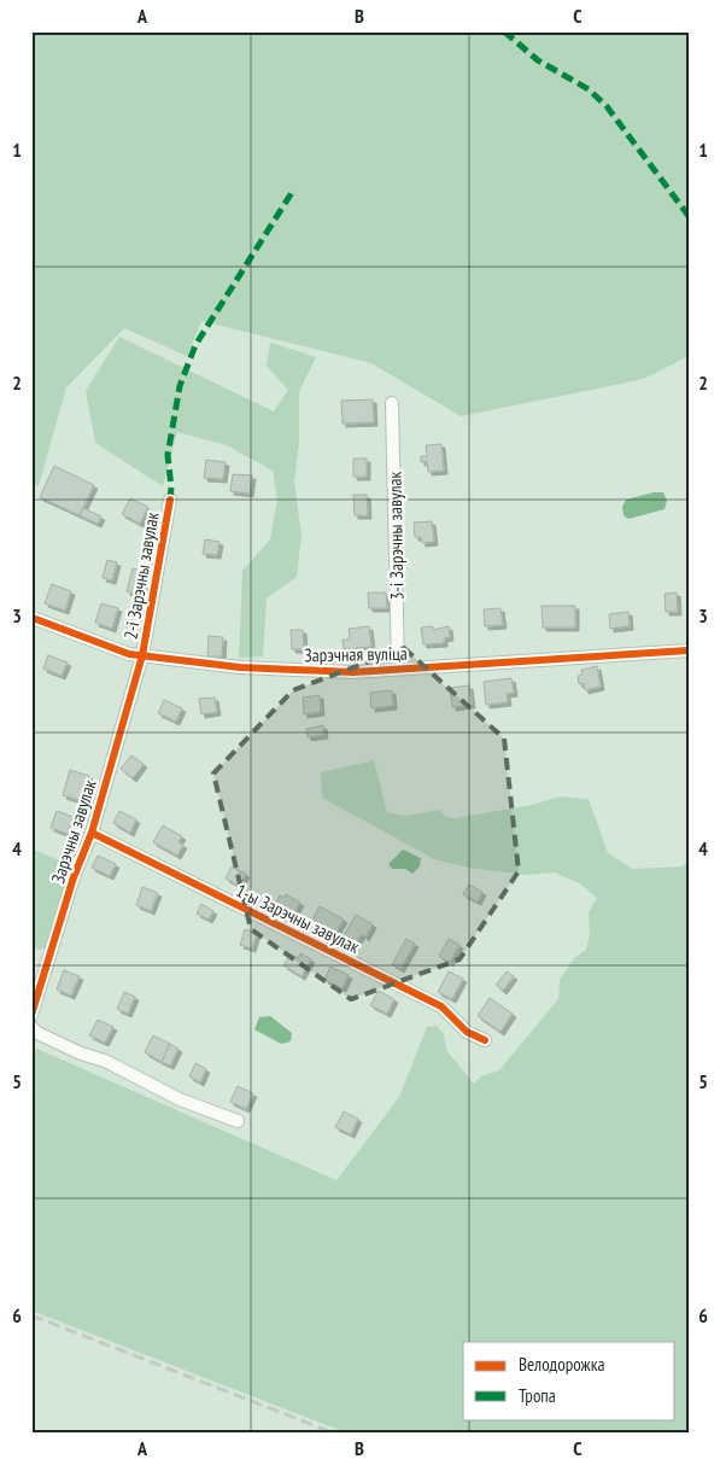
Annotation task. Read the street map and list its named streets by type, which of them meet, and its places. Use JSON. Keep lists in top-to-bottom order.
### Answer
{
  "streets": {
    "street": [
      "3-і Зарэчны завулак",
      "2-і Зарэчны завулак",
      "Зарэчная вуліца",
      "Зарэчны завулак",
      "1-ы Зарэчны завулак"
    ]
  },
  "crossings": [
    ["3-і Зарэчны завулак", "Зарэчная вуліца"],
    ["2-і Зарэчны завулак", "Зарэчная вуліца"],
    ["2-і Зарэчны завулак", "Зарэчны завулак"],
    ["Зарэчная вуліца", "Зарэчны завулак"],
    ["Зарэчны завулак", "1-ы Зарэчны завулак"]
  ],
  "legend": ["Велодорожка", "Тропа"],
  "grid": {
    "columns": ["A", "B", "C"],
    "rows": [
      "1",
      "2",
      "3",
      "4",
      "5",
      "6"
    ]
  }
}
